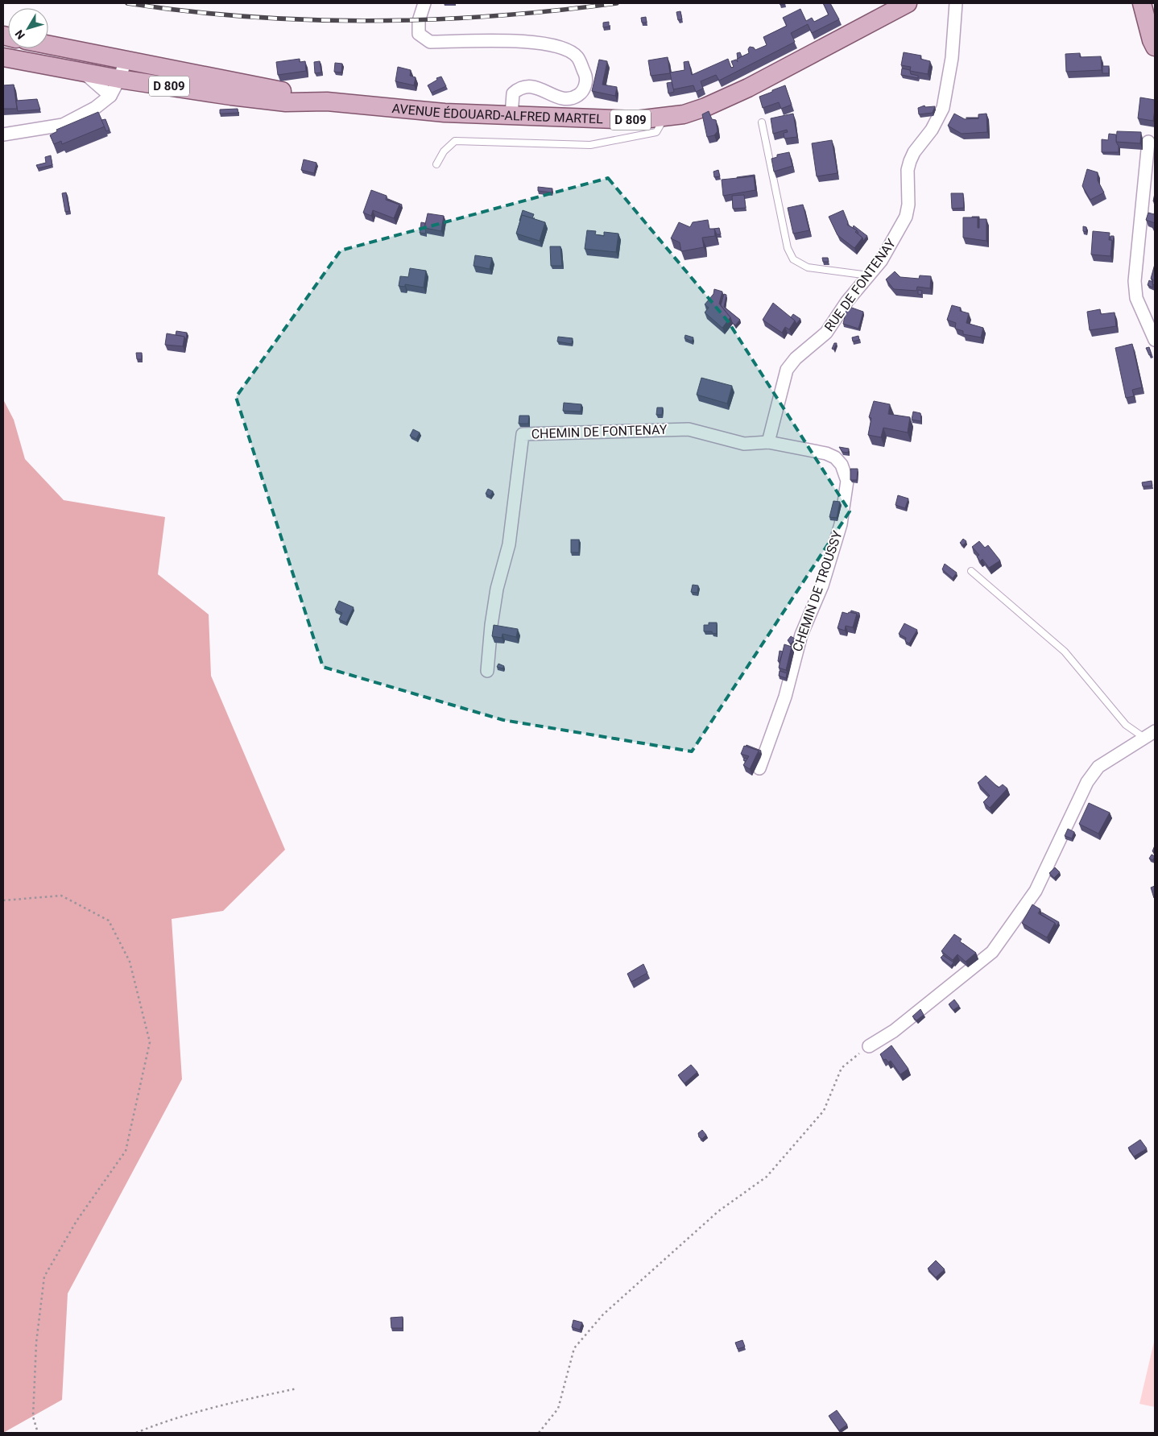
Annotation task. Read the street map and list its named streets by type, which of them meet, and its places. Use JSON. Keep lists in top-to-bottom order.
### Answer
{
  "streets": {
    "main road": ["D 809", "AVENUE ÉDOUARD-ALFRED MARTEL"],
    "street": ["RUE DE FONTENAY", "CHEMIN DE FONTENAY", "CHEMIN DE TROUSSY"]
  },
  "crossings": [
    ["D 809", "AVENUE ÉDOUARD-ALFRED MARTEL"],
    ["RUE DE FONTENAY", "CHEMIN DE FONTENAY"],
    ["RUE DE FONTENAY", "CHEMIN DE TROUSSY"],
    ["CHEMIN DE FONTENAY", "CHEMIN DE TROUSSY"]
  ],
  "north": "bottom left"
}
